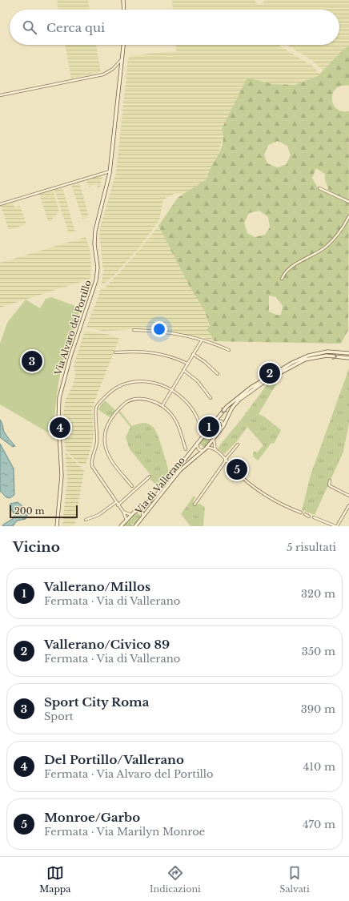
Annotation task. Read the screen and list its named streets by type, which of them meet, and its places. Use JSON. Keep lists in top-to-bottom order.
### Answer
{
  "streets": {
    "street": ["Via Alvaro del Portillo", "Via di Vallerano"]
  },
  "scale_bar": "200 m",
  "page": {
    "search": "Cerca qui",
    "pins": [
      "3",
      "2",
      "1",
      "4",
      "5"
    ],
    "scale": "200 m",
    "heading": ["Vicino", "5 risultati"],
    "list": [
      {
        "mark": "1",
        "name": "Vallerano/Millos",
        "note": "Fermata · Via di Vallerano",
        "value": "320 m"
      },
      {
        "mark": "2",
        "name": "Vallerano/Civico 89",
        "note": "Fermata · Via di Vallerano",
        "value": "350 m"
      },
      {
        "mark": "3",
        "name": "Sport City Roma",
        "note": "Sport",
        "value": "390 m"
      },
      {
        "mark": "4",
        "name": "Del Portillo/Vallerano",
        "note": "Fermata · Via Alvaro del Portillo",
        "value": "410 m"
      },
      {
        "mark": "5",
        "name": "Monroe/Garbo",
        "note": "Fermata · Via Marilyn Monroe",
        "value": "470 m"
      }
    ],
    "nav": ["Mappa", "Indicazioni", "Salvati"]
  }
}
